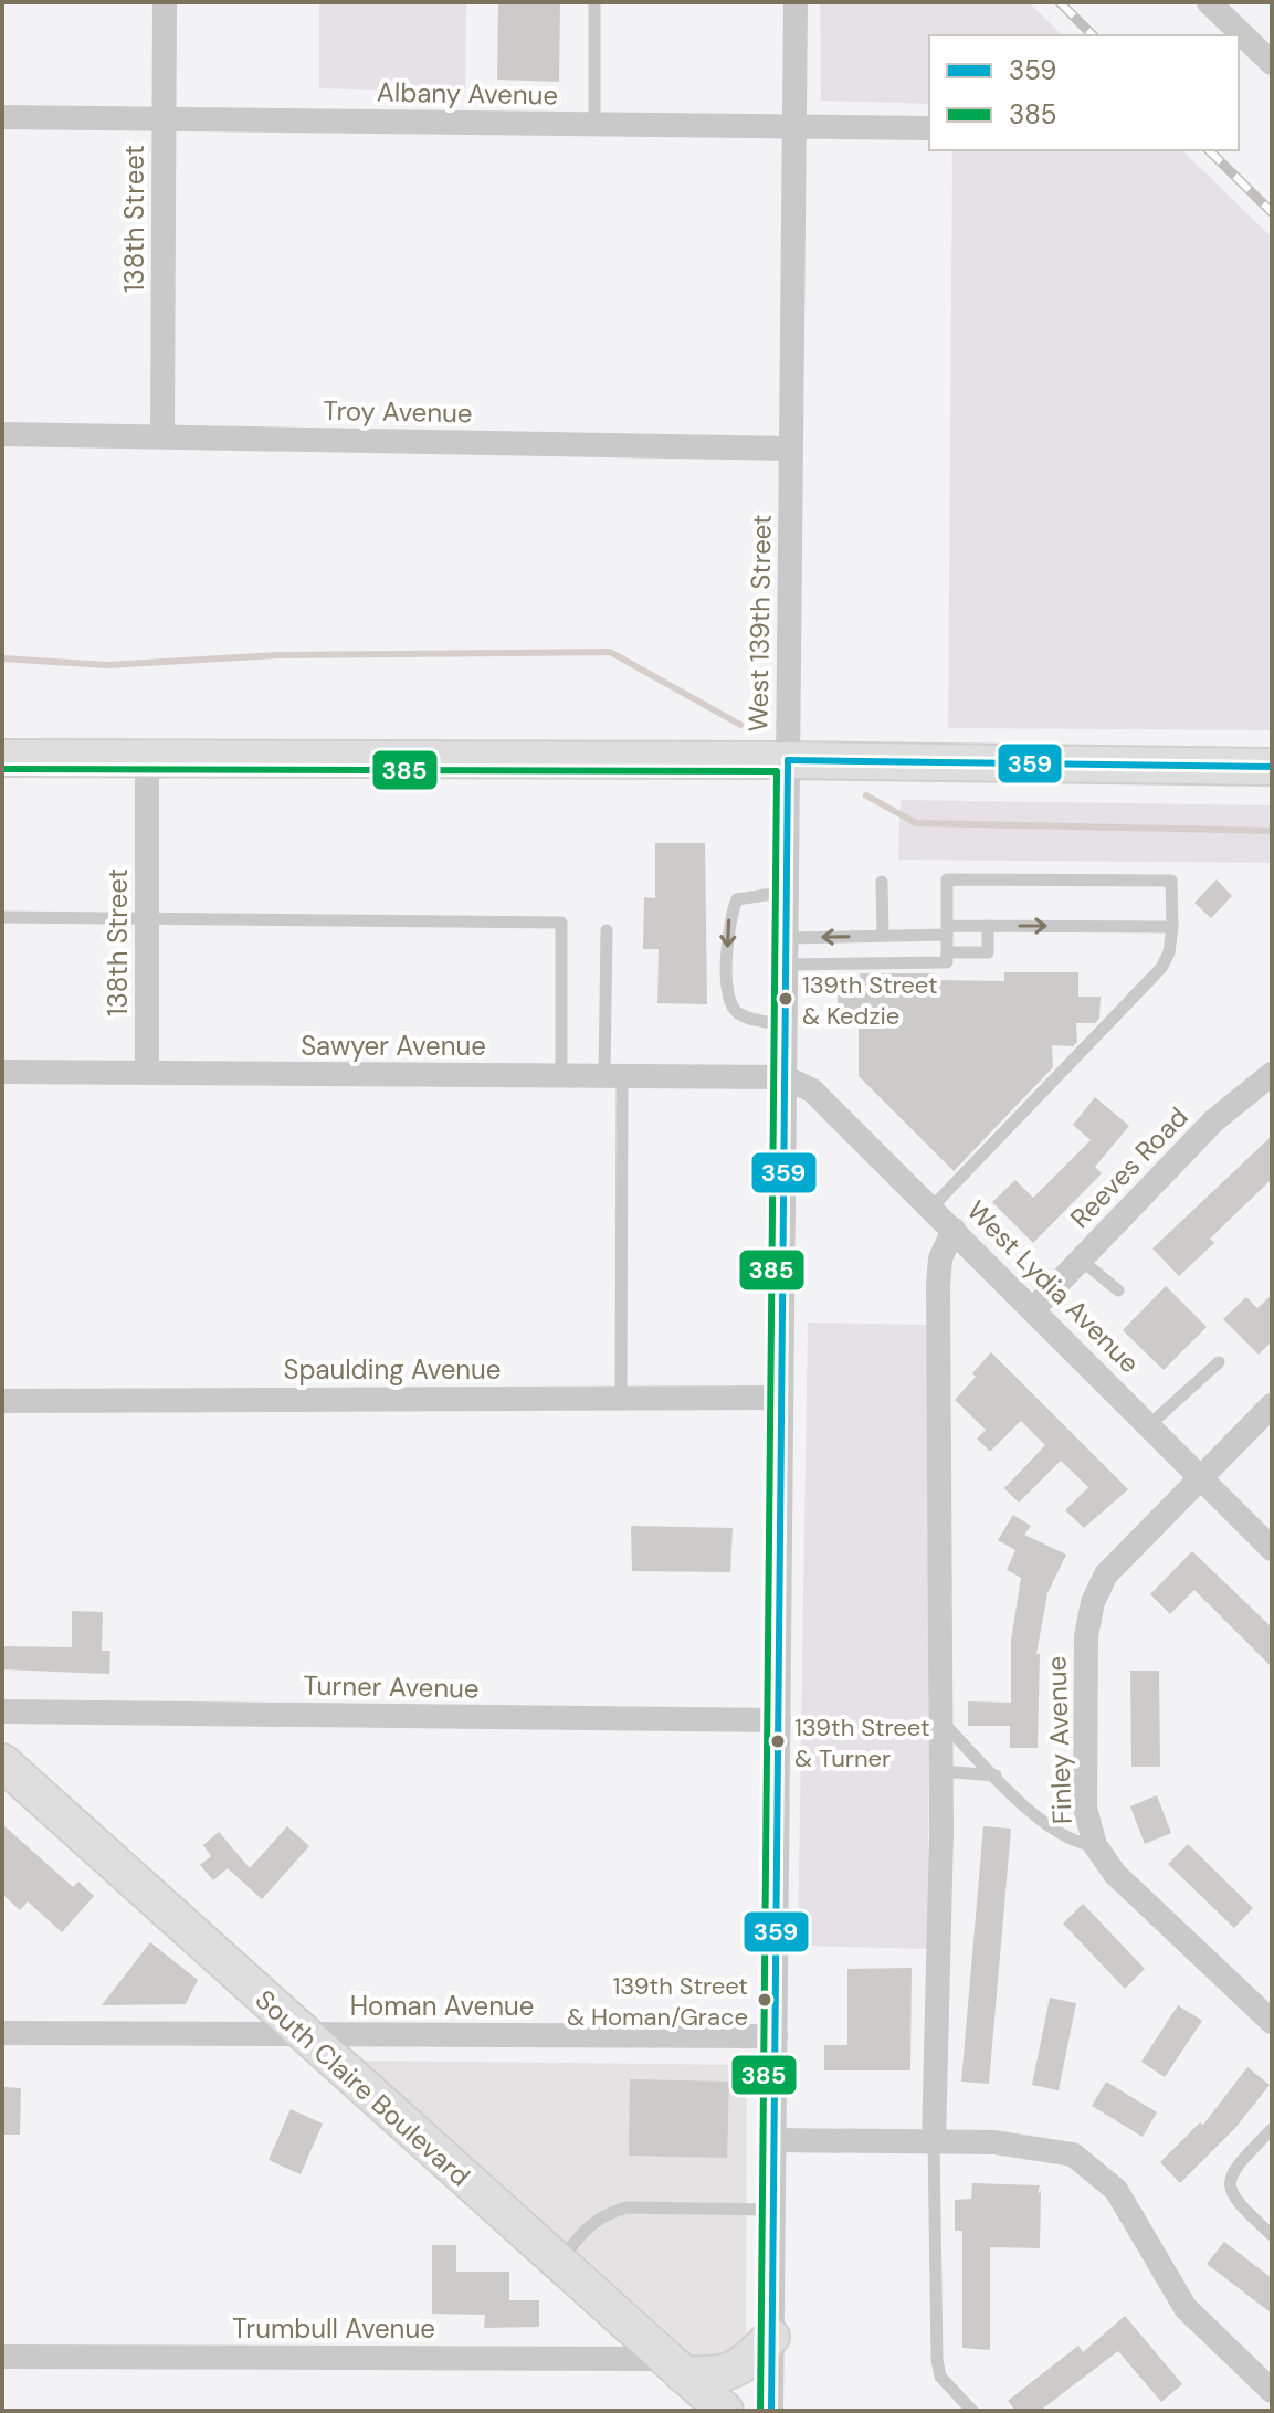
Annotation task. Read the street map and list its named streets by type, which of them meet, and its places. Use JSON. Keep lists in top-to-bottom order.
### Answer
{
  "streets": {
    "main road": ["South Claire Boulevard"],
    "street": [
      "Albany Avenue",
      "138th Street",
      "Troy Avenue",
      "West 139th Street",
      "Sawyer Avenue",
      "Reeves Road",
      "West Lydia Avenue",
      "Spaulding Avenue",
      "Turner Avenue",
      "Finley Avenue",
      "Homan Avenue",
      "Trumbull Avenue"
    ]
  },
  "crossings": [
    ["Albany Avenue", "138th Street"],
    ["Albany Avenue", "West 139th Street"],
    ["138th Street", "Troy Avenue"],
    ["138th Street", "Sawyer Avenue"],
    ["Troy Avenue", "West 139th Street"],
    ["West 139th Street", "Sawyer Avenue"],
    ["West 139th Street", "West Lydia Avenue"],
    ["West 139th Street", "Spaulding Avenue"],
    ["West 139th Street", "Turner Avenue"],
    ["West 139th Street", "Homan Avenue"],
    ["Sawyer Avenue", "West Lydia Avenue"],
    ["Reeves Road", "West Lydia Avenue"],
    ["West Lydia Avenue", "Finley Avenue"],
    ["Homan Avenue", "South Claire Boulevard"],
    ["South Claire Boulevard", "Trumbull Avenue"]
  ],
  "places": ["139th Street & Kedzie", "139th Street & Turner", "139th Street & Homan/Grace"],
  "lines": ["transit line 359", "transit line 385"],
  "legend": ["359", "385"]
}
